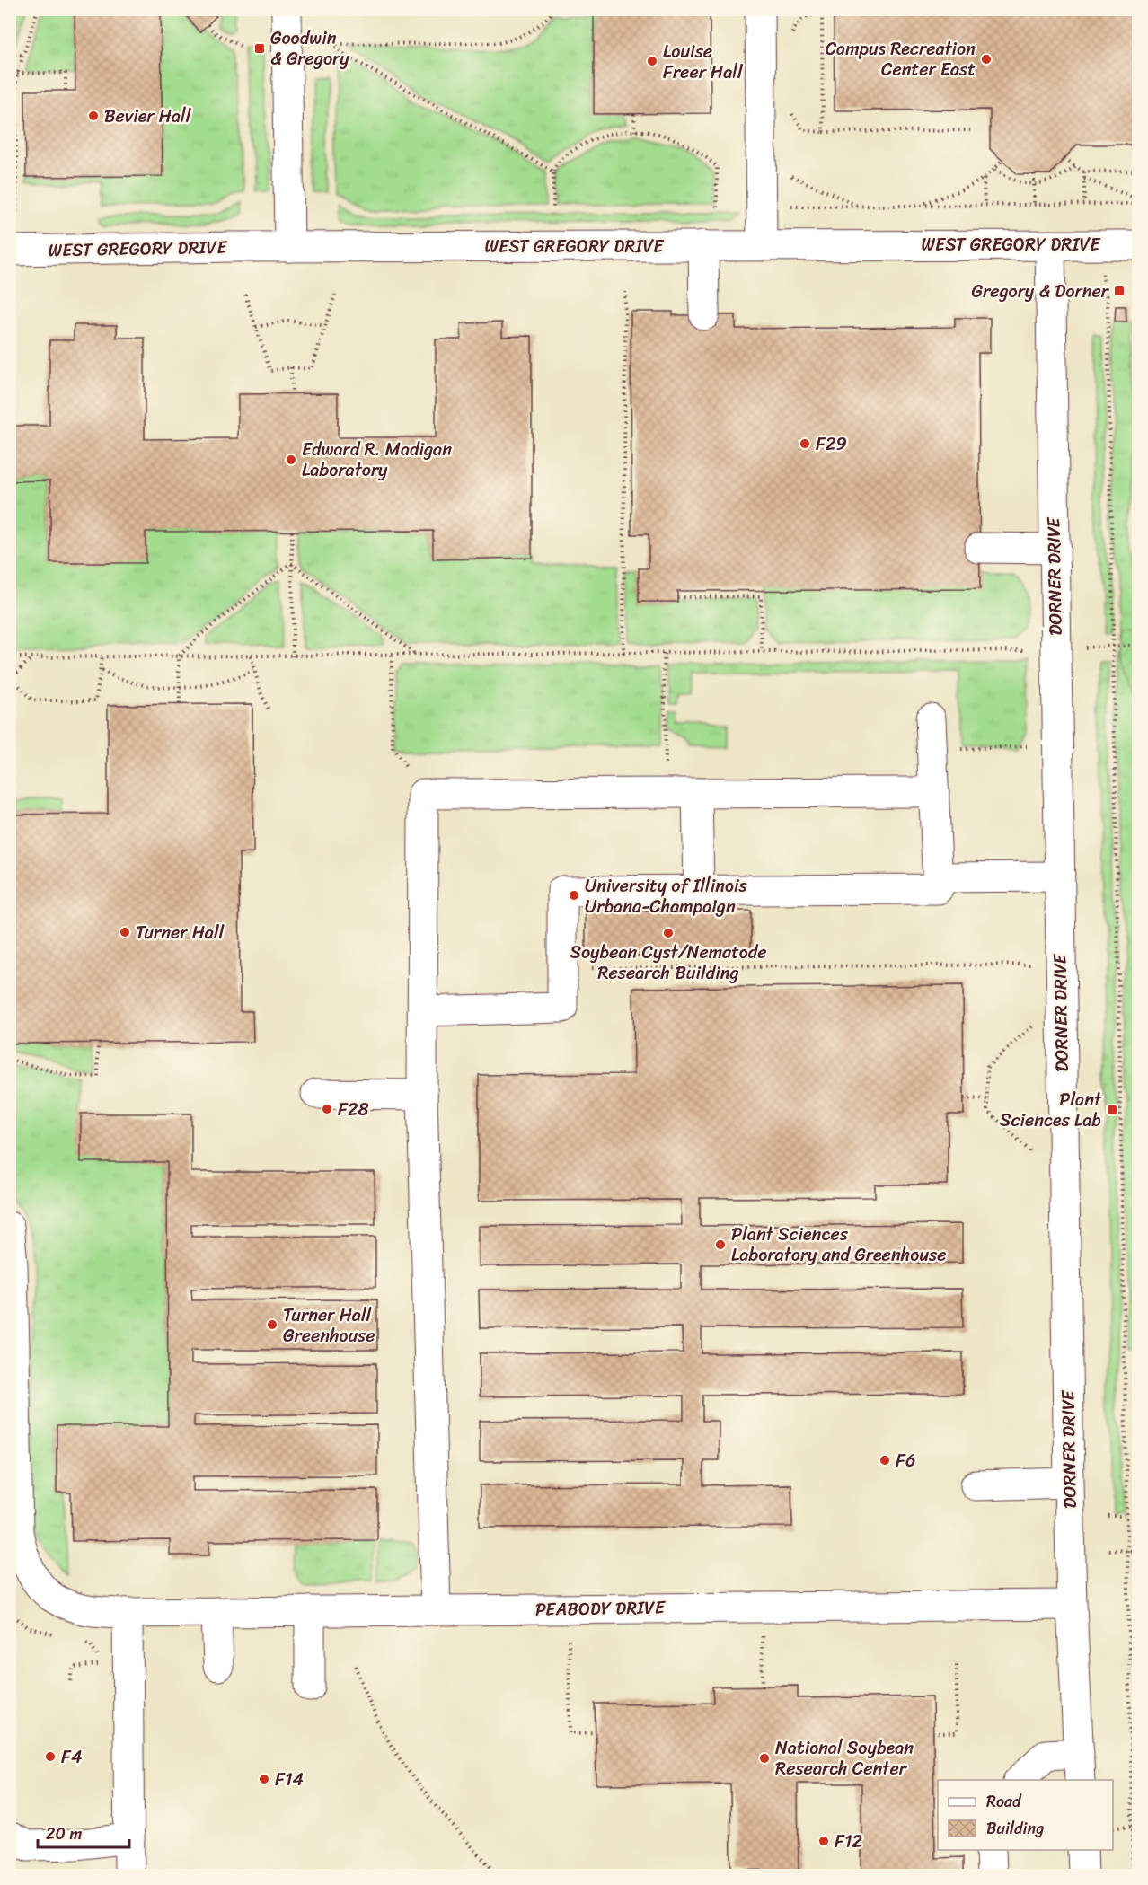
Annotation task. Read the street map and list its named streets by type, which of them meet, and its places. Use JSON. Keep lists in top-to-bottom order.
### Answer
{
  "streets": {
    "street": ["WEST GREGORY DRIVE", "DORNER DRIVE", "PEABODY DRIVE"]
  },
  "crossings": [
    ["WEST GREGORY DRIVE", "DORNER DRIVE"],
    ["DORNER DRIVE", "PEABODY DRIVE"]
  ],
  "places": {
    "transit": ["Goodwin & Gregory", "Gregory & Dorner", "Plant Sciences Lab"],
    "other": [
      "Campus Recreation Center East",
      "Louise Freer Hall",
      "Bevier Hall",
      "F29",
      "Edward R. Madigan Laboratory",
      "University of Illinois Urbana-Champaign",
      "Turner Hall",
      "Soybean Cyst/Nematode Research Building",
      "F28",
      "Plant Sciences Laboratory and Greenhouse",
      "Turner Hall Greenhouse",
      "F6",
      "F4",
      "National Soybean Research Center",
      "F14",
      "F12"
    ]
  },
  "legend": ["Road", "Building"],
  "scale_bar": "20 m"
}
